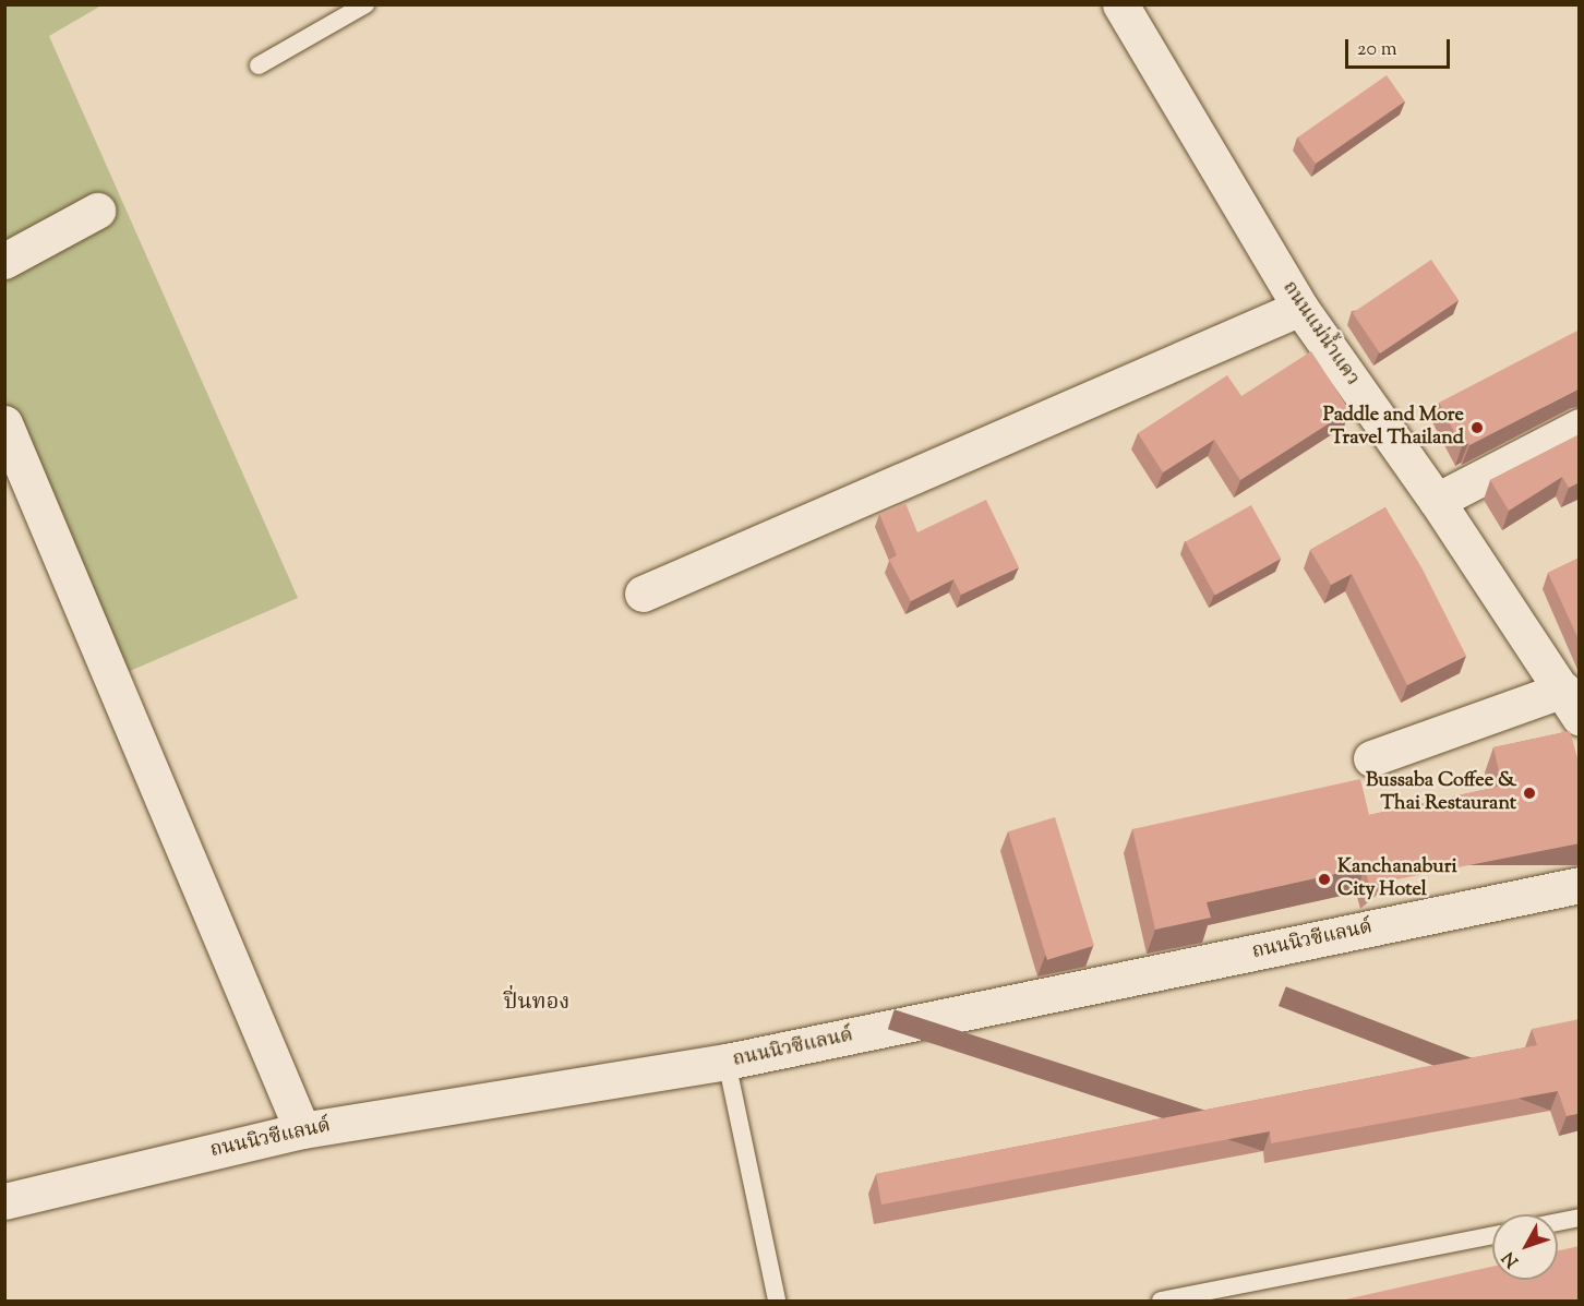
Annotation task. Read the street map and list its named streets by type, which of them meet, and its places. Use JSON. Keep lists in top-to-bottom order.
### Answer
{
  "streets": {
    "street": ["ถนนแม่น้ำแคว", "ถนนนิวซีแลนด์"]
  },
  "districts": ["ปิ่นทอง"],
  "places": ["Paddle and More Travel Thailand", "Bussaba Coffee & Thai Restaurant", "Kanchanaburi City Hotel"],
  "scale_bar": "20 m",
  "north": "bottom left"
}
